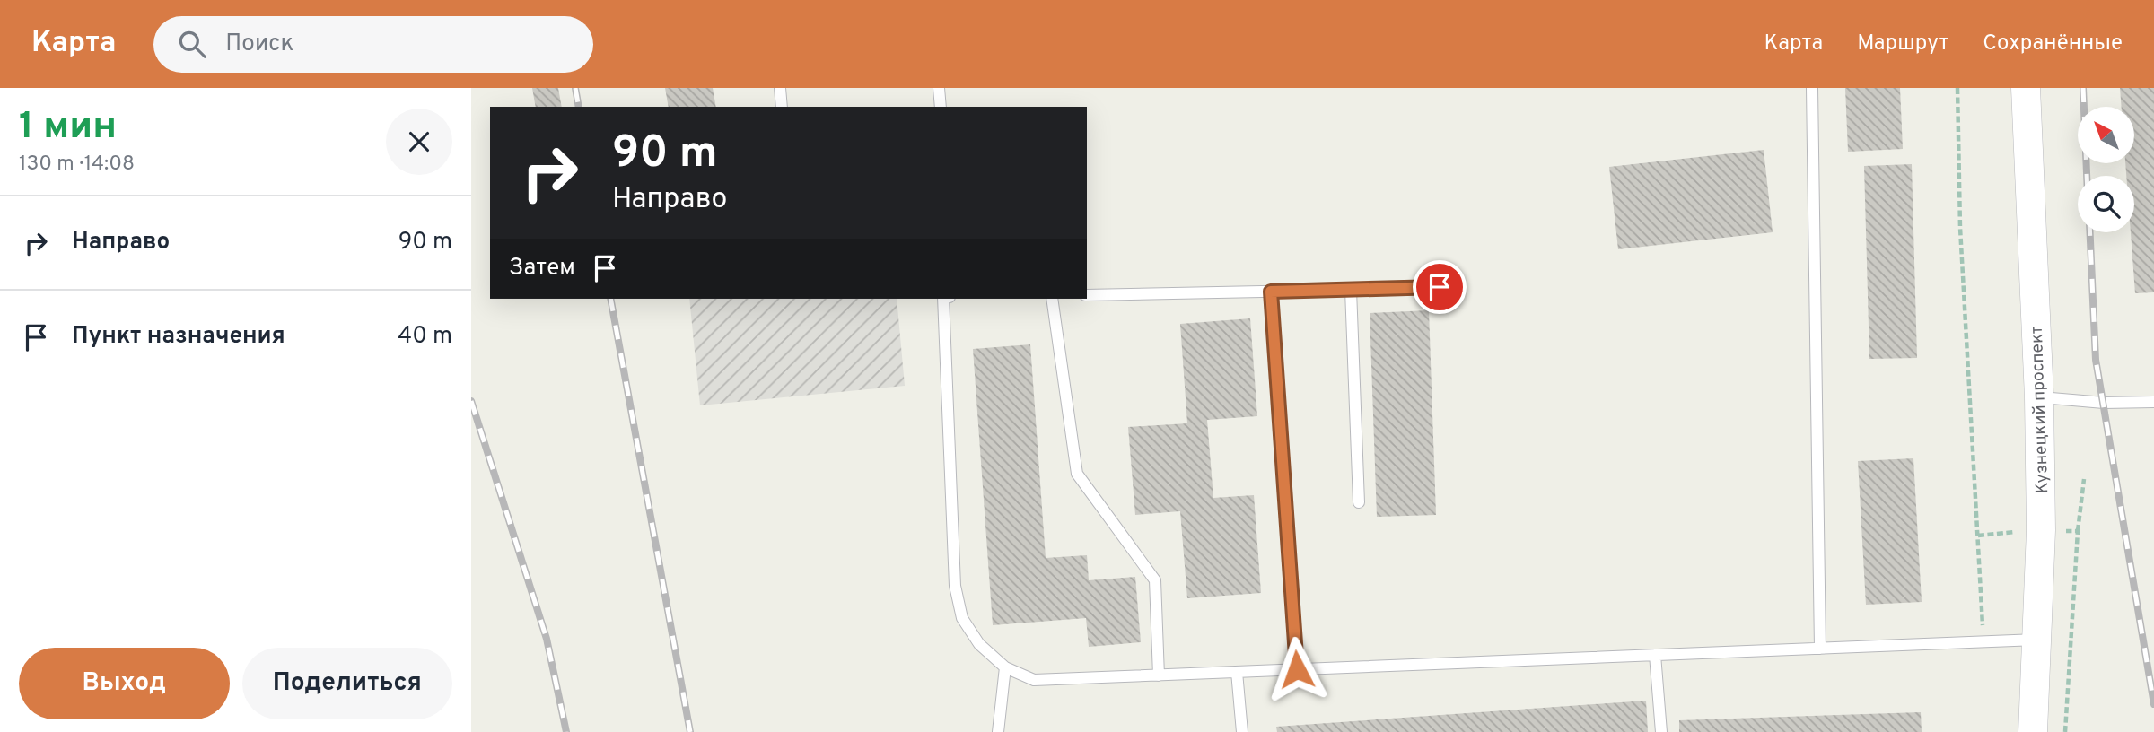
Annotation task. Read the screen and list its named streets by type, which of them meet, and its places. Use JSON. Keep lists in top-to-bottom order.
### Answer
{
  "streets": {
    "street": ["Кузнецкий проспект"]
  },
  "north": "top left",
  "page": {
    "header": "Карта",
    "search": "Поиск",
    "nav": ["Карта", "Маршрут", "Сохранённые"],
    "heading": ["1 мин", "130 m · 14:08"],
    "turn": ["90 m", "Направо"],
    "list": [
      {
        "name": "Направо",
        "value": "90 m"
      },
      {
        "name": "Пункт назначения",
        "value": "40 m"
      }
    ],
    "then": "Затем",
    "buttons": ["Выход", "Поделиться"]
  }
}
